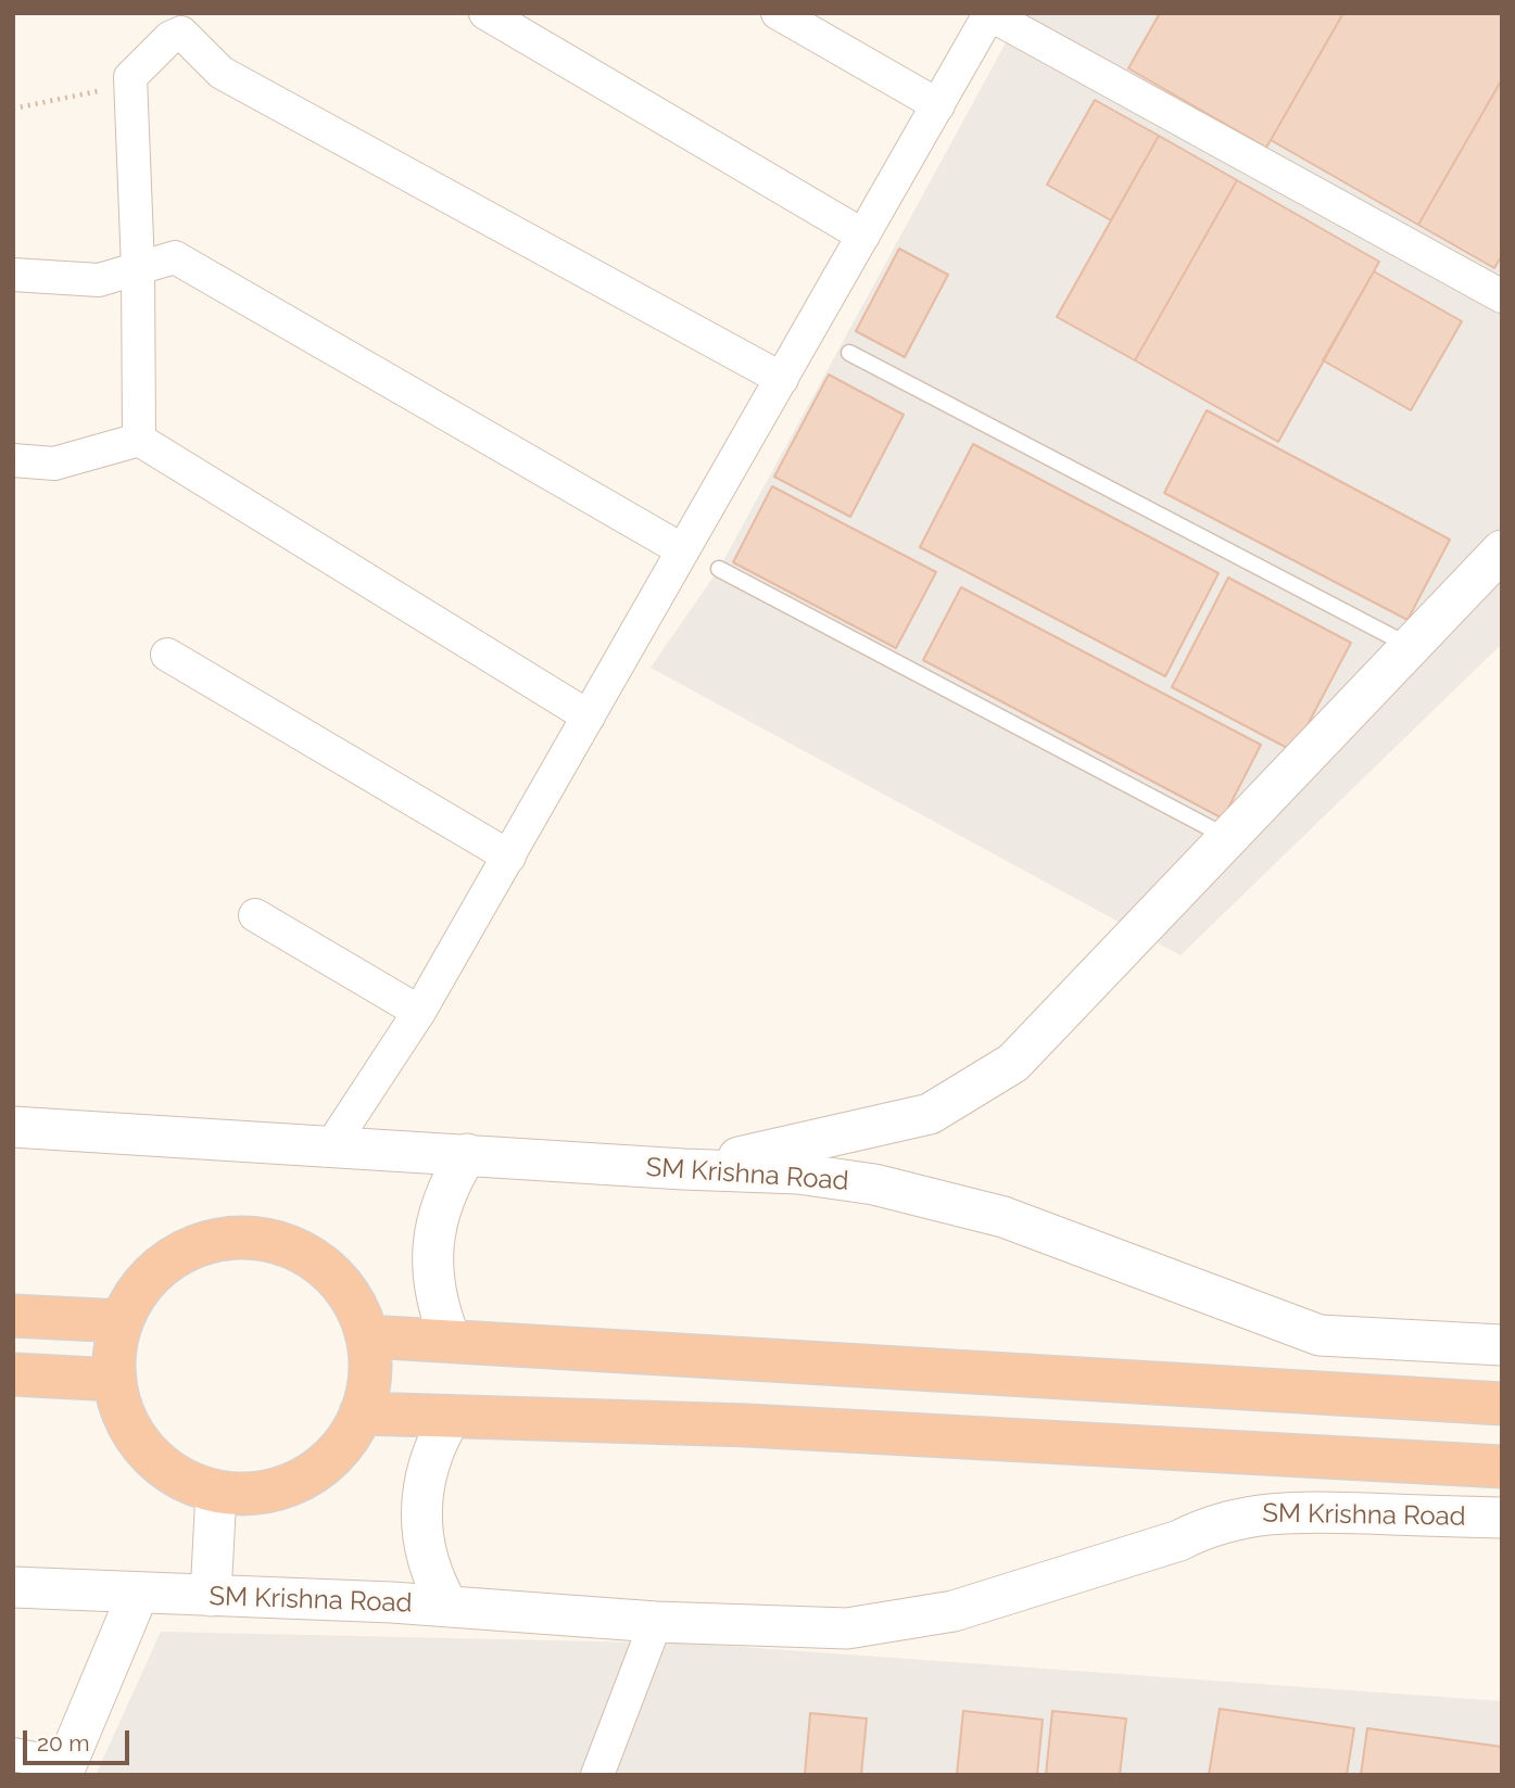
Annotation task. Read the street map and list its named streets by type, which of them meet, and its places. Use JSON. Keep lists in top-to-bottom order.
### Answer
{
  "streets": {
    "highway": ["SM Krishna Road"]
  },
  "scale_bar": "20 m"
}
